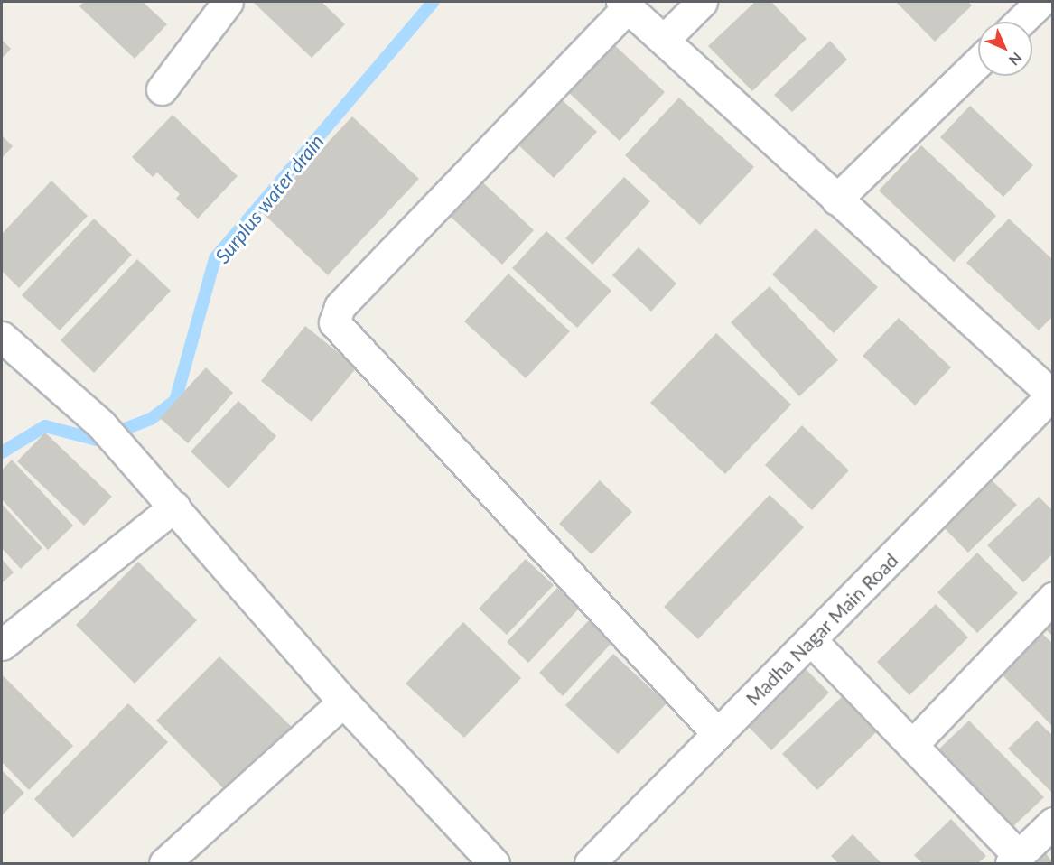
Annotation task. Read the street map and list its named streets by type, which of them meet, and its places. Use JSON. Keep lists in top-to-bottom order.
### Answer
{
  "streets": {
    "street": ["Madha Nagar Main Road"]
  },
  "water": ["Surplus water drain"],
  "north": "bottom right"
}
